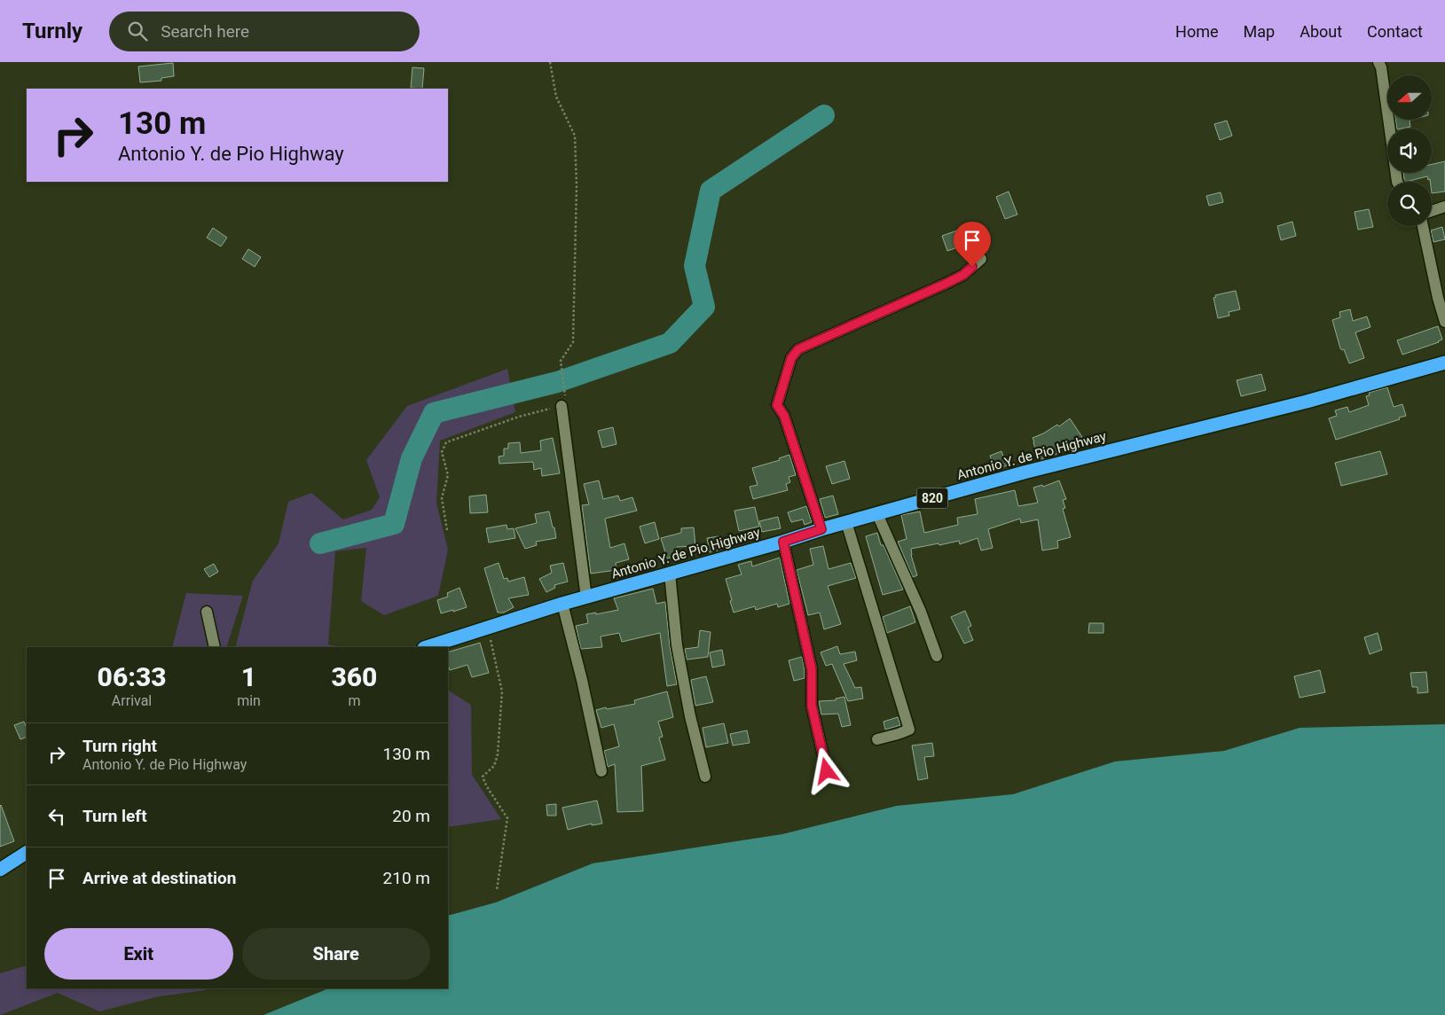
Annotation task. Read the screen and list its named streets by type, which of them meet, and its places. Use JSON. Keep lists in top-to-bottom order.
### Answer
{
  "streets": {
    "highway": ["Antonio Y. de Pio Highway", "820"]
  },
  "north": "left",
  "page": {
    "header": "Turnly",
    "search": "Search here",
    "nav": [
      "Home",
      "Map",
      "About",
      "Contact"
    ],
    "turn": ["130 m", "Antonio Y. de Pio Highway"],
    "eta": [
      "06:33",
      "Arrival",
      "1",
      "min",
      "360",
      "m"
    ],
    "list": [
      {
        "name": "Turn right",
        "note": "Antonio Y. de Pio Highway",
        "value": "130 m"
      },
      {
        "name": "Turn left",
        "value": "20 m"
      },
      {
        "name": "Arrive at destination",
        "value": "210 m"
      }
    ],
    "buttons": ["Exit", "Share"]
  }
}
